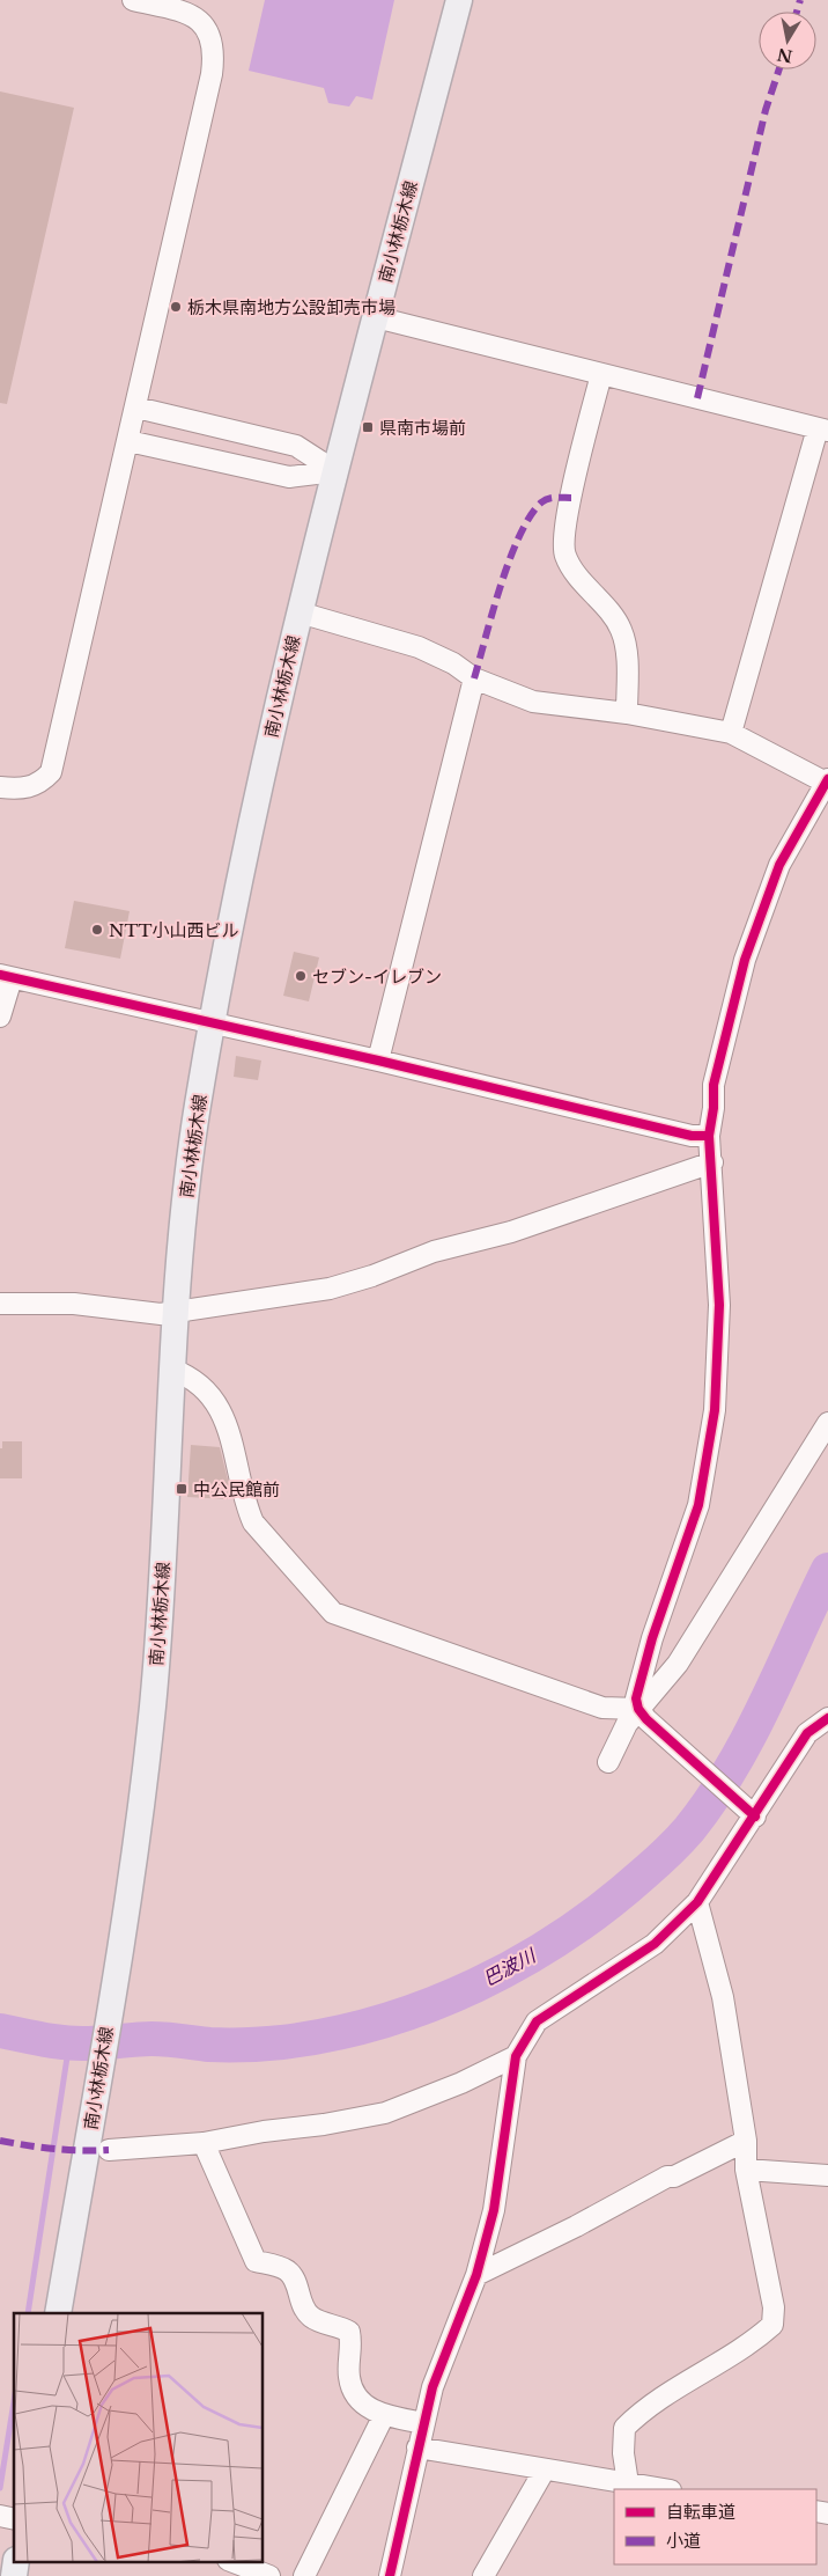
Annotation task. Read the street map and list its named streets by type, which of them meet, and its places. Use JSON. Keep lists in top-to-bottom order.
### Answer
{
  "streets": {
    "main road": ["南小林栃木線"]
  },
  "water": ["巴波川"],
  "places": {
    "other": ["栃木県南地方公設卸売市場", "NTT小山西ビル", "セブン-イレブン"],
    "transit": ["県南市場前", "中公民館前"]
  },
  "legend": ["自転車道", "小道"],
  "north": "bottom"
}
